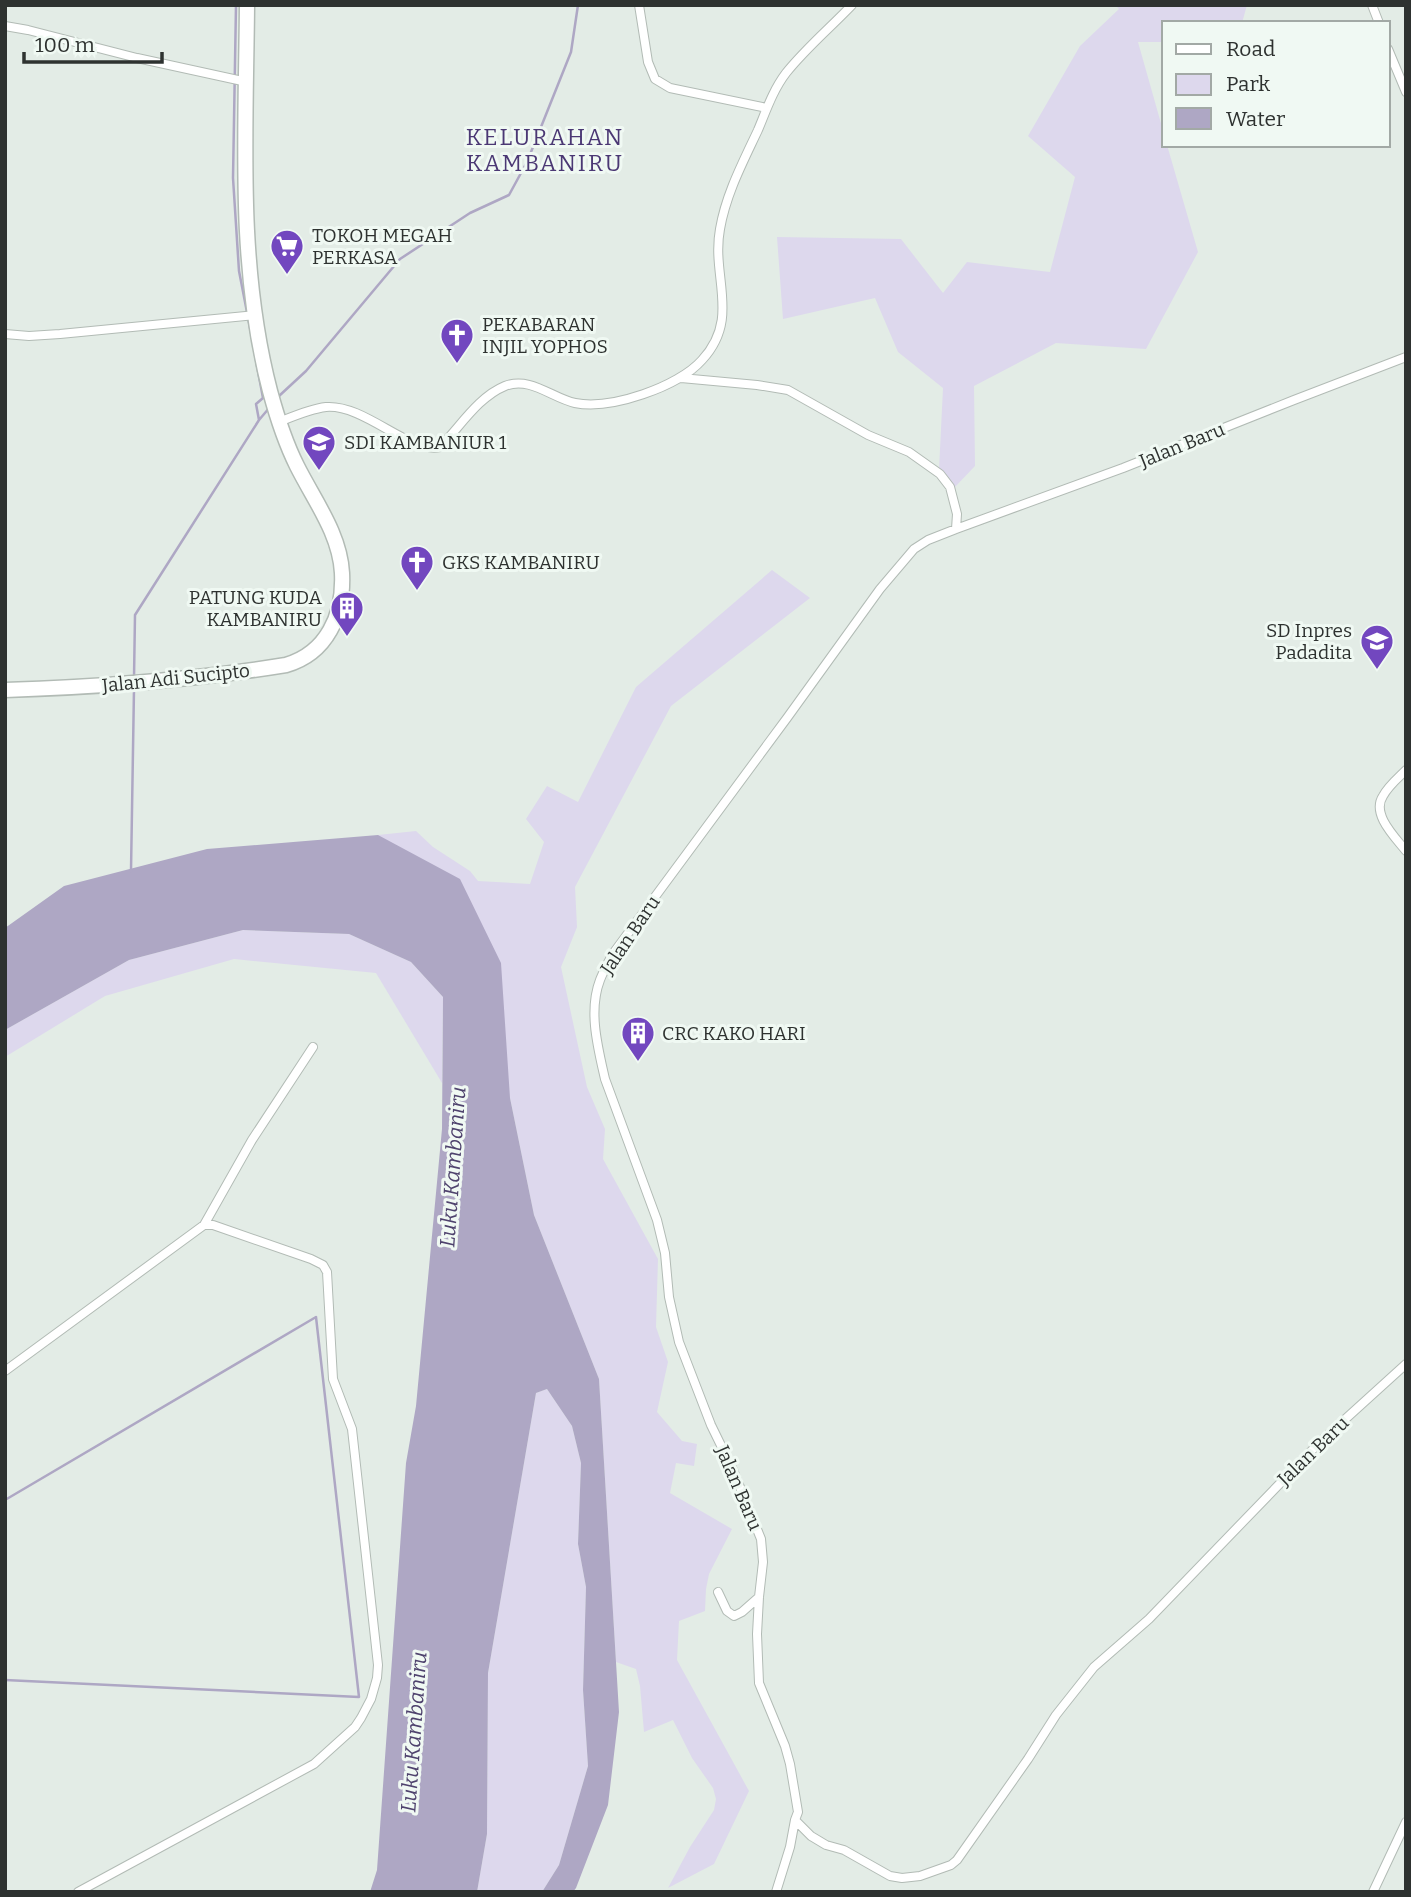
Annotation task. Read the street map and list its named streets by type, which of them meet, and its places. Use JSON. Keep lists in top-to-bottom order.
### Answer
{
  "streets": {
    "highway": ["Jalan Adi Sucipto"],
    "street": ["Jalan Baru"]
  },
  "districts": ["KELURAHAN KAMBANIRU"],
  "water": ["Luku Kambaniru"],
  "places": {
    "supermarket": ["TOKOH MEGAH PERKASA"],
    "church": ["PEKABARAN INJIL YOPHOS", "GKS KAMBANIRU"],
    "school or university": ["SDI KAMBANIUR 1", "SD Inpres Padadita"],
    "building": ["PATUNG KUDA KAMBANIRU", "CRC KAKO HARI"]
  },
  "legend": ["Road", "Park", "Water"],
  "scale_bar": "100 m"
}
